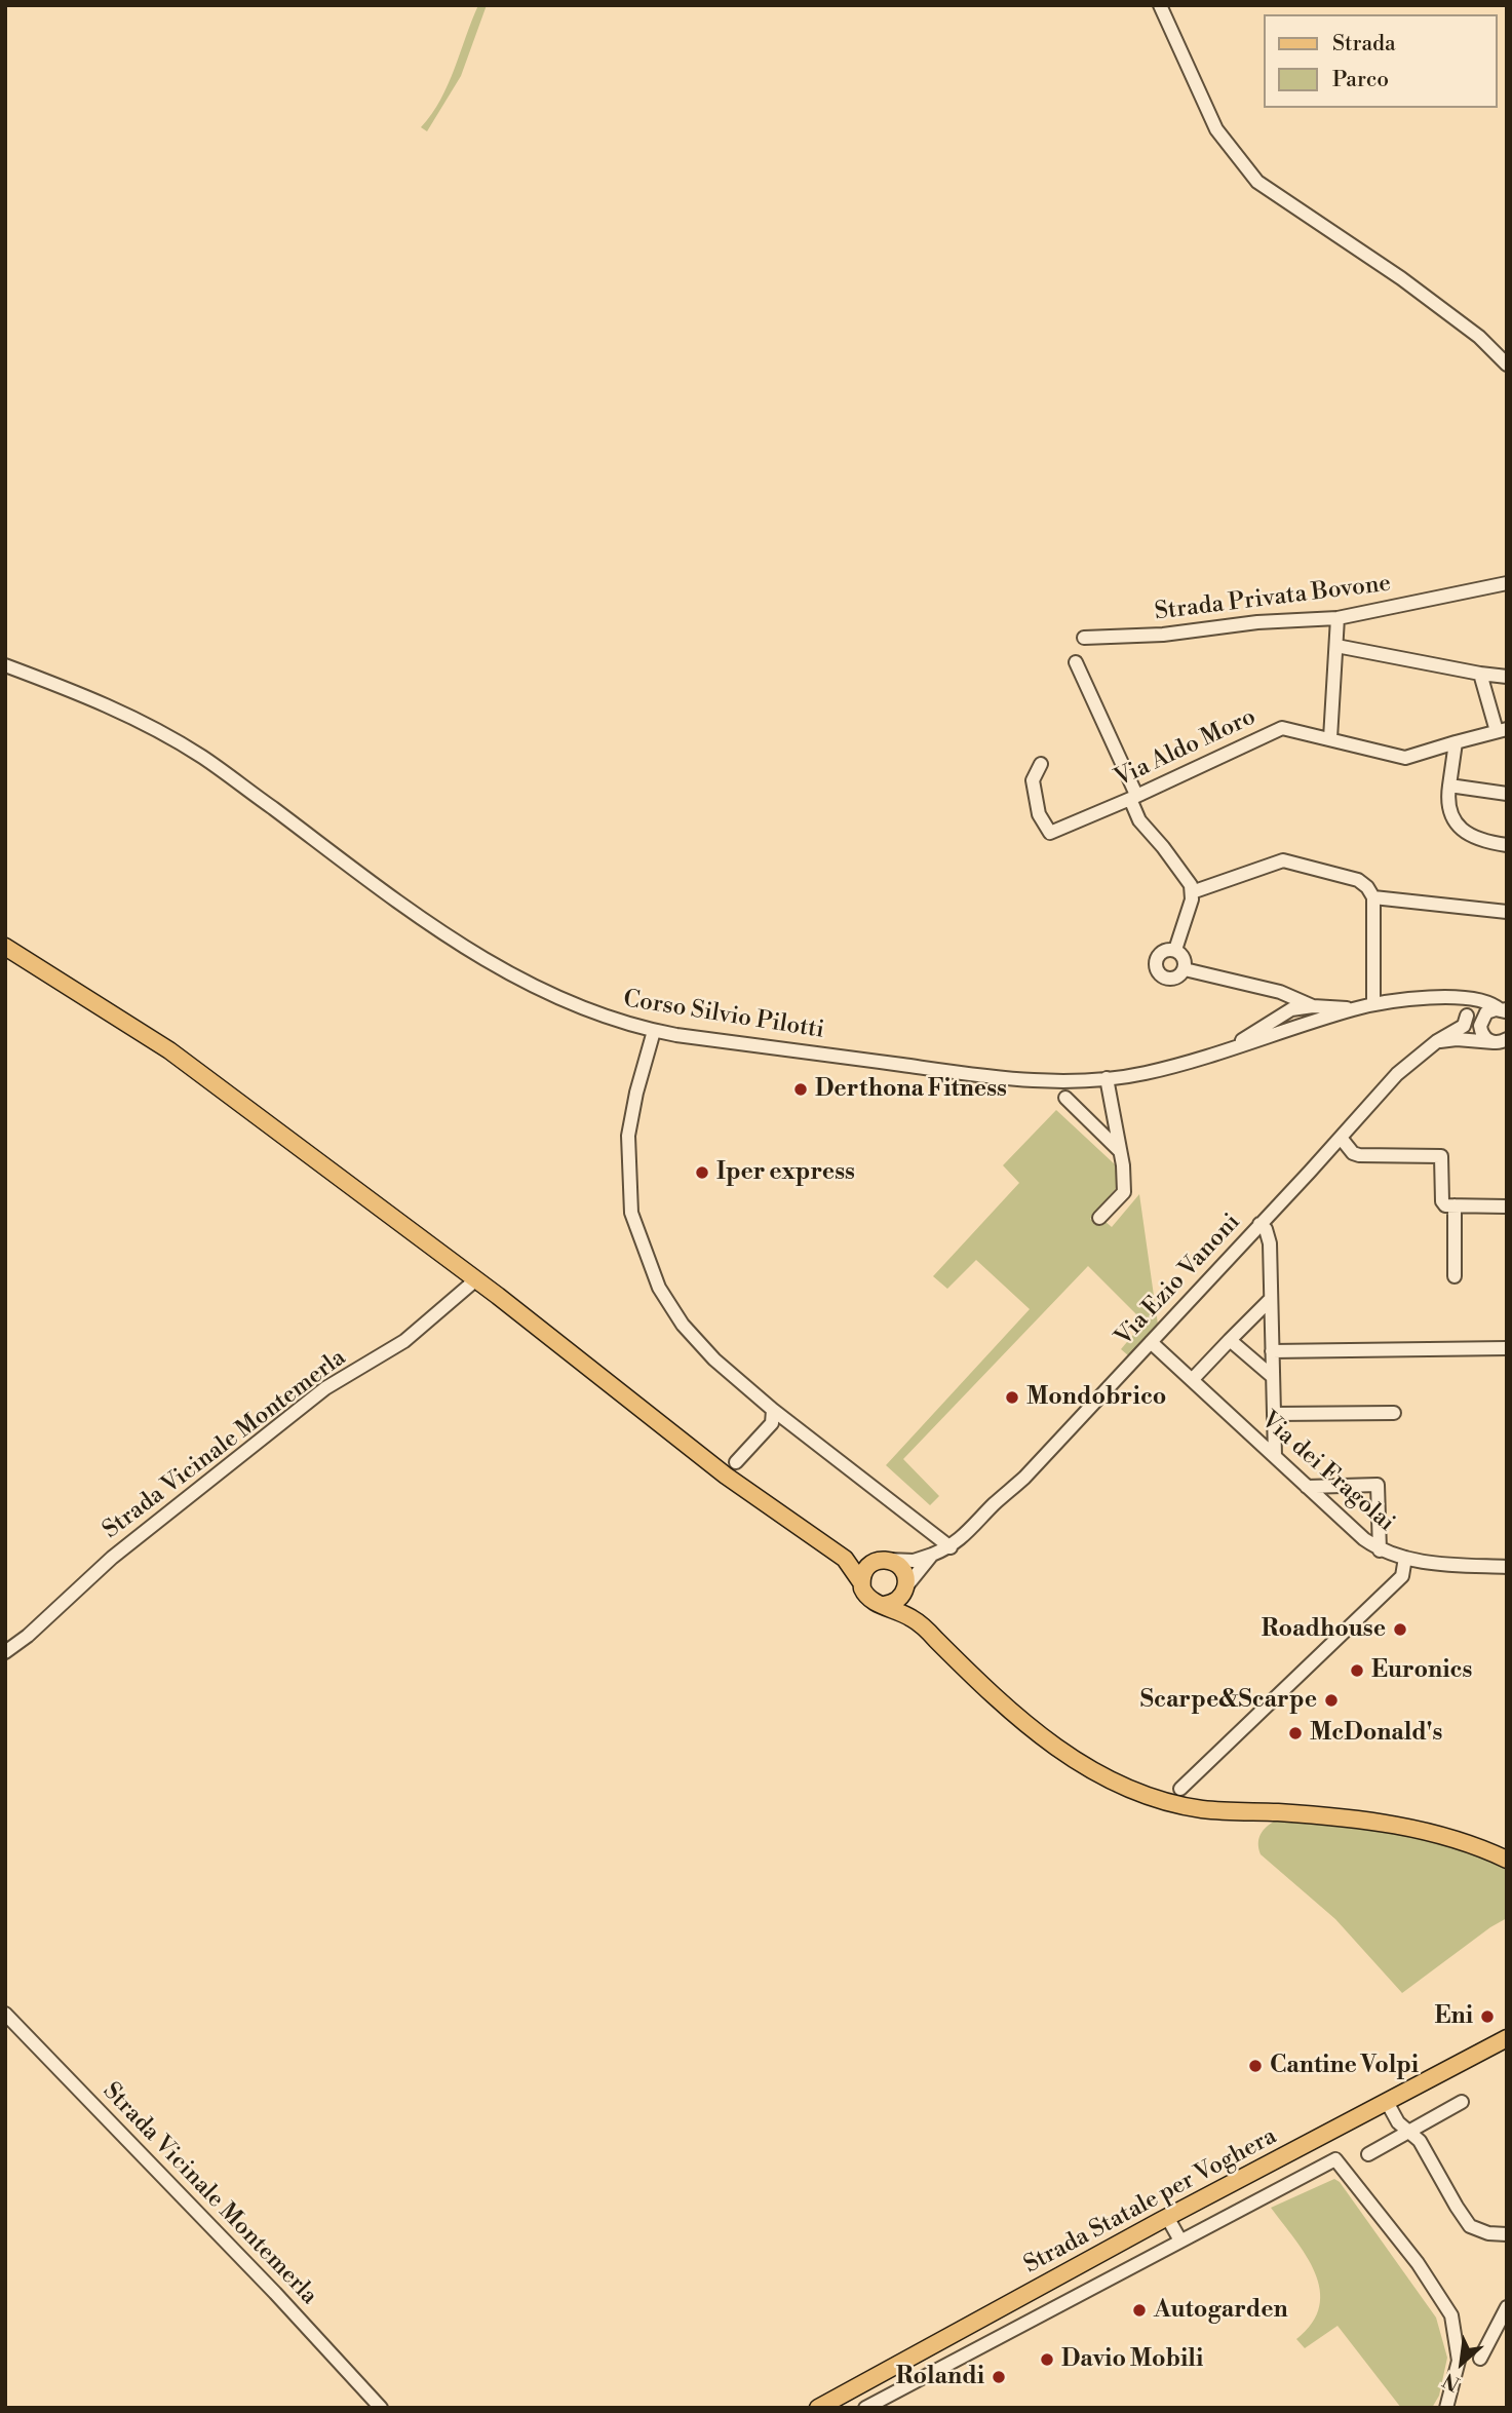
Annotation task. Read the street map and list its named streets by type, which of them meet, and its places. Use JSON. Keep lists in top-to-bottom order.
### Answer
{
  "streets": {
    "main road": ["Strada Statale per Voghera"],
    "street": [
      "Strada Privata Bovone",
      "Via Aldo Moro",
      "Corso Silvio Pilotti",
      "Via Ezio Vanoni",
      "Strada Vicinale Montemerla",
      "Via dei Fragolai"
    ]
  },
  "crossings": [
    ["Via Ezio Vanoni", "Via dei Fragolai"]
  ],
  "places": [
    "Derthona Fitness",
    "Iper express",
    "Mondobrico",
    "Roadhouse",
    "Euronics",
    "Scarpe&Scarpe",
    "McDonald's",
    "Eni",
    "Cantine Volpi",
    "Autogarden",
    "Davio Mobili",
    "Rolandi"
  ],
  "legend": ["Strada", "Parco"],
  "north": "bottom left"
}
